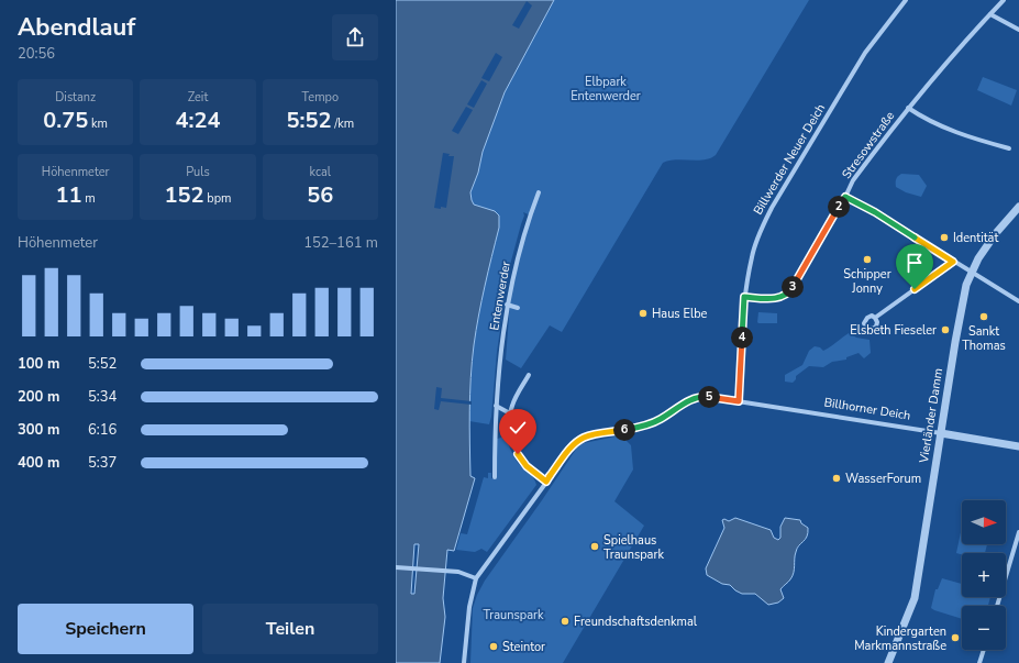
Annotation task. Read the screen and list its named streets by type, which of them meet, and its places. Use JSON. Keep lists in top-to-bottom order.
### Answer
{
  "streets": {
    "street": [
      "Stresowstraße",
      "Billwerder Neuer Deich",
      "Entenwerder",
      "Billhorner Deich",
      "Vierländer Damm"
    ]
  },
  "crossings": [
    ["Stresowstraße", "Billwerder Neuer Deich"],
    ["Billwerder Neuer Deich", "Billhorner Deich"],
    ["Billhorner Deich", "Vierländer Damm"]
  ],
  "parks": ["Elbpark Entenwerder", "Traunspark"],
  "places": [
    "Identität",
    "Schipper Jonny",
    "Haus Elbe",
    "Sankt Thomas",
    "Elsbeth Fieseler",
    "WasserForum",
    "Spielhaus Traunspark",
    "Freundschaftsdenkmal",
    "Kindergarten Markmannstraße",
    "Steintor"
  ],
  "north": "right",
  "page": {
    "heading": ["Abendlauf", "20:56"],
    "stats": [
      ["Distanz", "0.75 km"],
      ["Zeit", "4:24"],
      ["Tempo", "5:52 /km"],
      ["Höhenmeter", "11 m"],
      ["Puls", "152 bpm"],
      ["kcal", "56"]
    ],
    "pins": [
      "2",
      "3",
      "4",
      "5",
      "6"
    ],
    "chart": ["Höhenmeter", "152–161 m"],
    "list": [
      {
        "name": "100 m",
        "note": "5:52"
      },
      {
        "name": "200 m",
        "note": "5:34"
      },
      {
        "name": "300 m",
        "note": "6:16"
      },
      {
        "name": "400 m",
        "note": "5:37"
      }
    ],
    "map_buttons": ["+", "−"],
    "buttons": ["Speichern", "Teilen"]
  }
}
